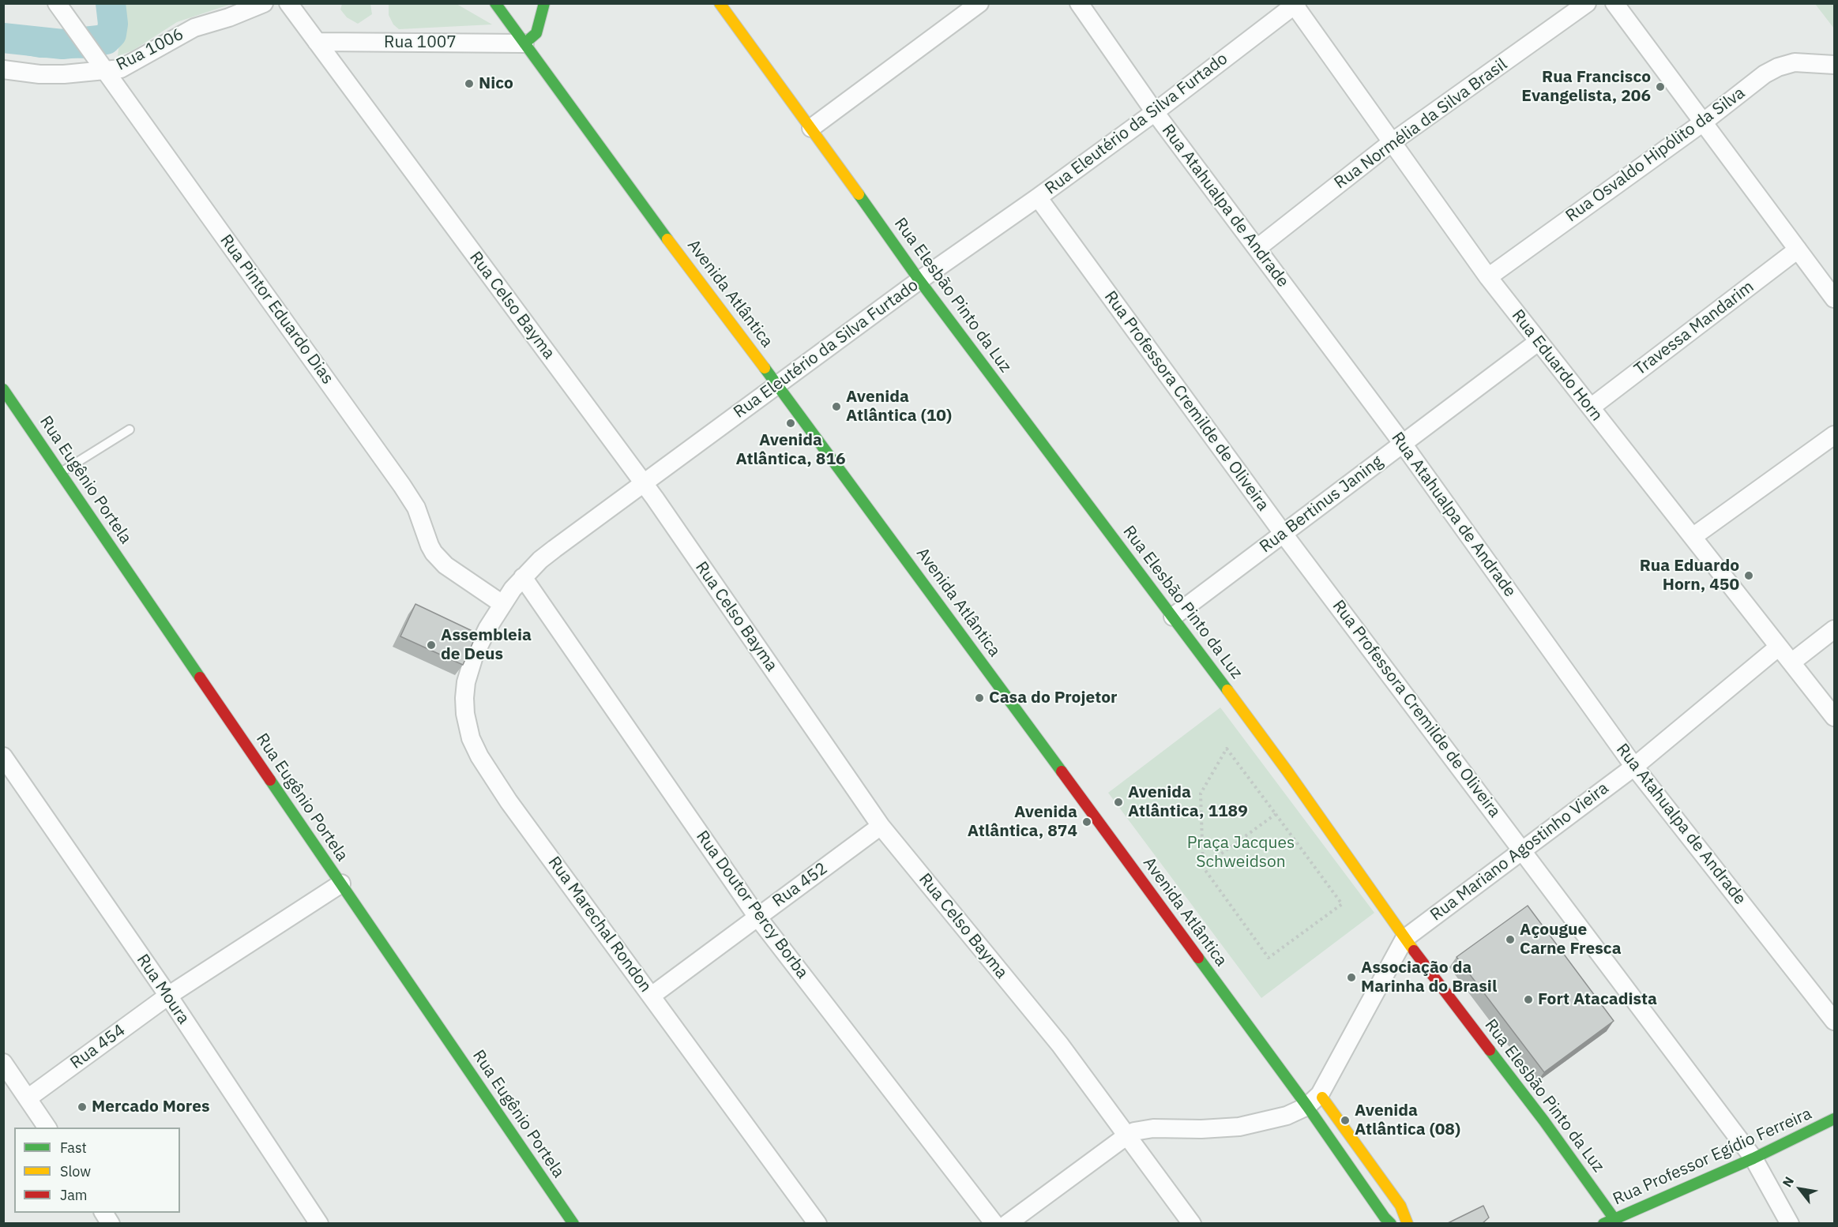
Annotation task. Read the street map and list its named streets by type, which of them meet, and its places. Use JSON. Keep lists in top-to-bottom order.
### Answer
{
  "streets": {
    "street": [
      "Rua 1007",
      "Rua 1006",
      "Rua Eleutério da Silva Furtado",
      "Rua Normélia da Silva Brasil",
      "Rua Osvaldo Hipólito da Silva",
      "Rua Atahualpa de Andrade",
      "Avenida Atlântica",
      "Rua Elesbão Pinto da Luz",
      "Rua Celso Bayma",
      "Rua Pintor Eduardo Dias",
      "Travessa Mandarim",
      "Rua Eduardo Horn",
      "Rua Professora Cremilde de Oliveira",
      "Rua Eugênio Portela",
      "Rua Bertinus Janing",
      "Rua Mariano Agostinho Vieira",
      "Rua 452",
      "Rua Doutor Percy Borba",
      "Rua Marechal Rondon",
      "Rua Moura",
      "Rua 454",
      "Rua Professor Egídio Ferreira"
    ]
  },
  "crossings": [
    ["Rua 1007", "Avenida Atlântica"],
    ["Rua 1007", "Rua Celso Bayma"],
    ["Rua 1006", "Rua Pintor Eduardo Dias"],
    ["Rua Eleutério da Silva Furtado", "Rua Atahualpa de Andrade"],
    ["Rua Eleutério da Silva Furtado", "Avenida Atlântica"],
    ["Rua Eleutério da Silva Furtado", "Rua Elesbão Pinto da Luz"],
    ["Rua Eleutério da Silva Furtado", "Rua Celso Bayma"],
    ["Rua Eleutério da Silva Furtado", "Rua Pintor Eduardo Dias"],
    ["Rua Eleutério da Silva Furtado", "Rua Eduardo Horn"],
    ["Rua Eleutério da Silva Furtado", "Rua Professora Cremilde de Oliveira"],
    ["Rua Eleutério da Silva Furtado", "Rua Doutor Percy Borba"],
    ["Rua Eleutério da Silva Furtado", "Rua Marechal Rondon"],
    ["Rua Normélia da Silva Brasil", "Rua Atahualpa de Andrade"],
    ["Rua Normélia da Silva Brasil", "Rua Eduardo Horn"],
    ["Rua Osvaldo Hipólito da Silva", "Rua Eduardo Horn"],
    ["Rua Atahualpa de Andrade", "Rua Bertinus Janing"],
    ["Rua Atahualpa de Andrade", "Rua Mariano Agostinho Vieira"],
    ["Avenida Atlântica", "Rua Mariano Agostinho Vieira"],
    ["Rua Elesbão Pinto da Luz", "Rua Bertinus Janing"],
    ["Rua Elesbão Pinto da Luz", "Rua Mariano Agostinho Vieira"],
    ["Rua Elesbão Pinto da Luz", "Rua Professor Egídio Ferreira"],
    ["Rua Celso Bayma", "Rua 452"],
    ["Rua Pintor Eduardo Dias", "Rua Marechal Rondon"],
    ["Travessa Mandarim", "Rua Eduardo Horn"],
    ["Rua Eduardo Horn", "Rua Bertinus Janing"],
    ["Rua Eduardo Horn", "Rua Mariano Agostinho Vieira"],
    ["Rua Professora Cremilde de Oliveira", "Rua Bertinus Janing"],
    ["Rua Professora Cremilde de Oliveira", "Rua Mariano Agostinho Vieira"],
    ["Rua Professora Cremilde de Oliveira", "Rua Professor Egídio Ferreira"],
    ["Rua Eugênio Portela", "Rua 454"],
    ["Rua 452", "Rua Doutor Percy Borba"],
    ["Rua 452", "Rua Marechal Rondon"],
    ["Rua Moura", "Rua 454"]
  ],
  "parks": ["Praça Jacques Schweidson"],
  "places": [
    "Nico",
    "Rua Francisco Evangelista, 206",
    "Avenida Atlântica (10)",
    "Avenida Atlântica, 816",
    "Rua Eduardo Horn, 450",
    "Assembleia de Deus",
    "Casa do Projetor",
    "Avenida Atlântica, 1189",
    "Avenida Atlântica, 874",
    "Açougue Carne Fresca",
    "Associação da Marinha do Brasil",
    "Fort Atacadista",
    "Mercado Mores",
    "Avenida Atlântica (08)"
  ],
  "legend": ["Fast", "Slow", "Jam"],
  "north": "top left"
}
